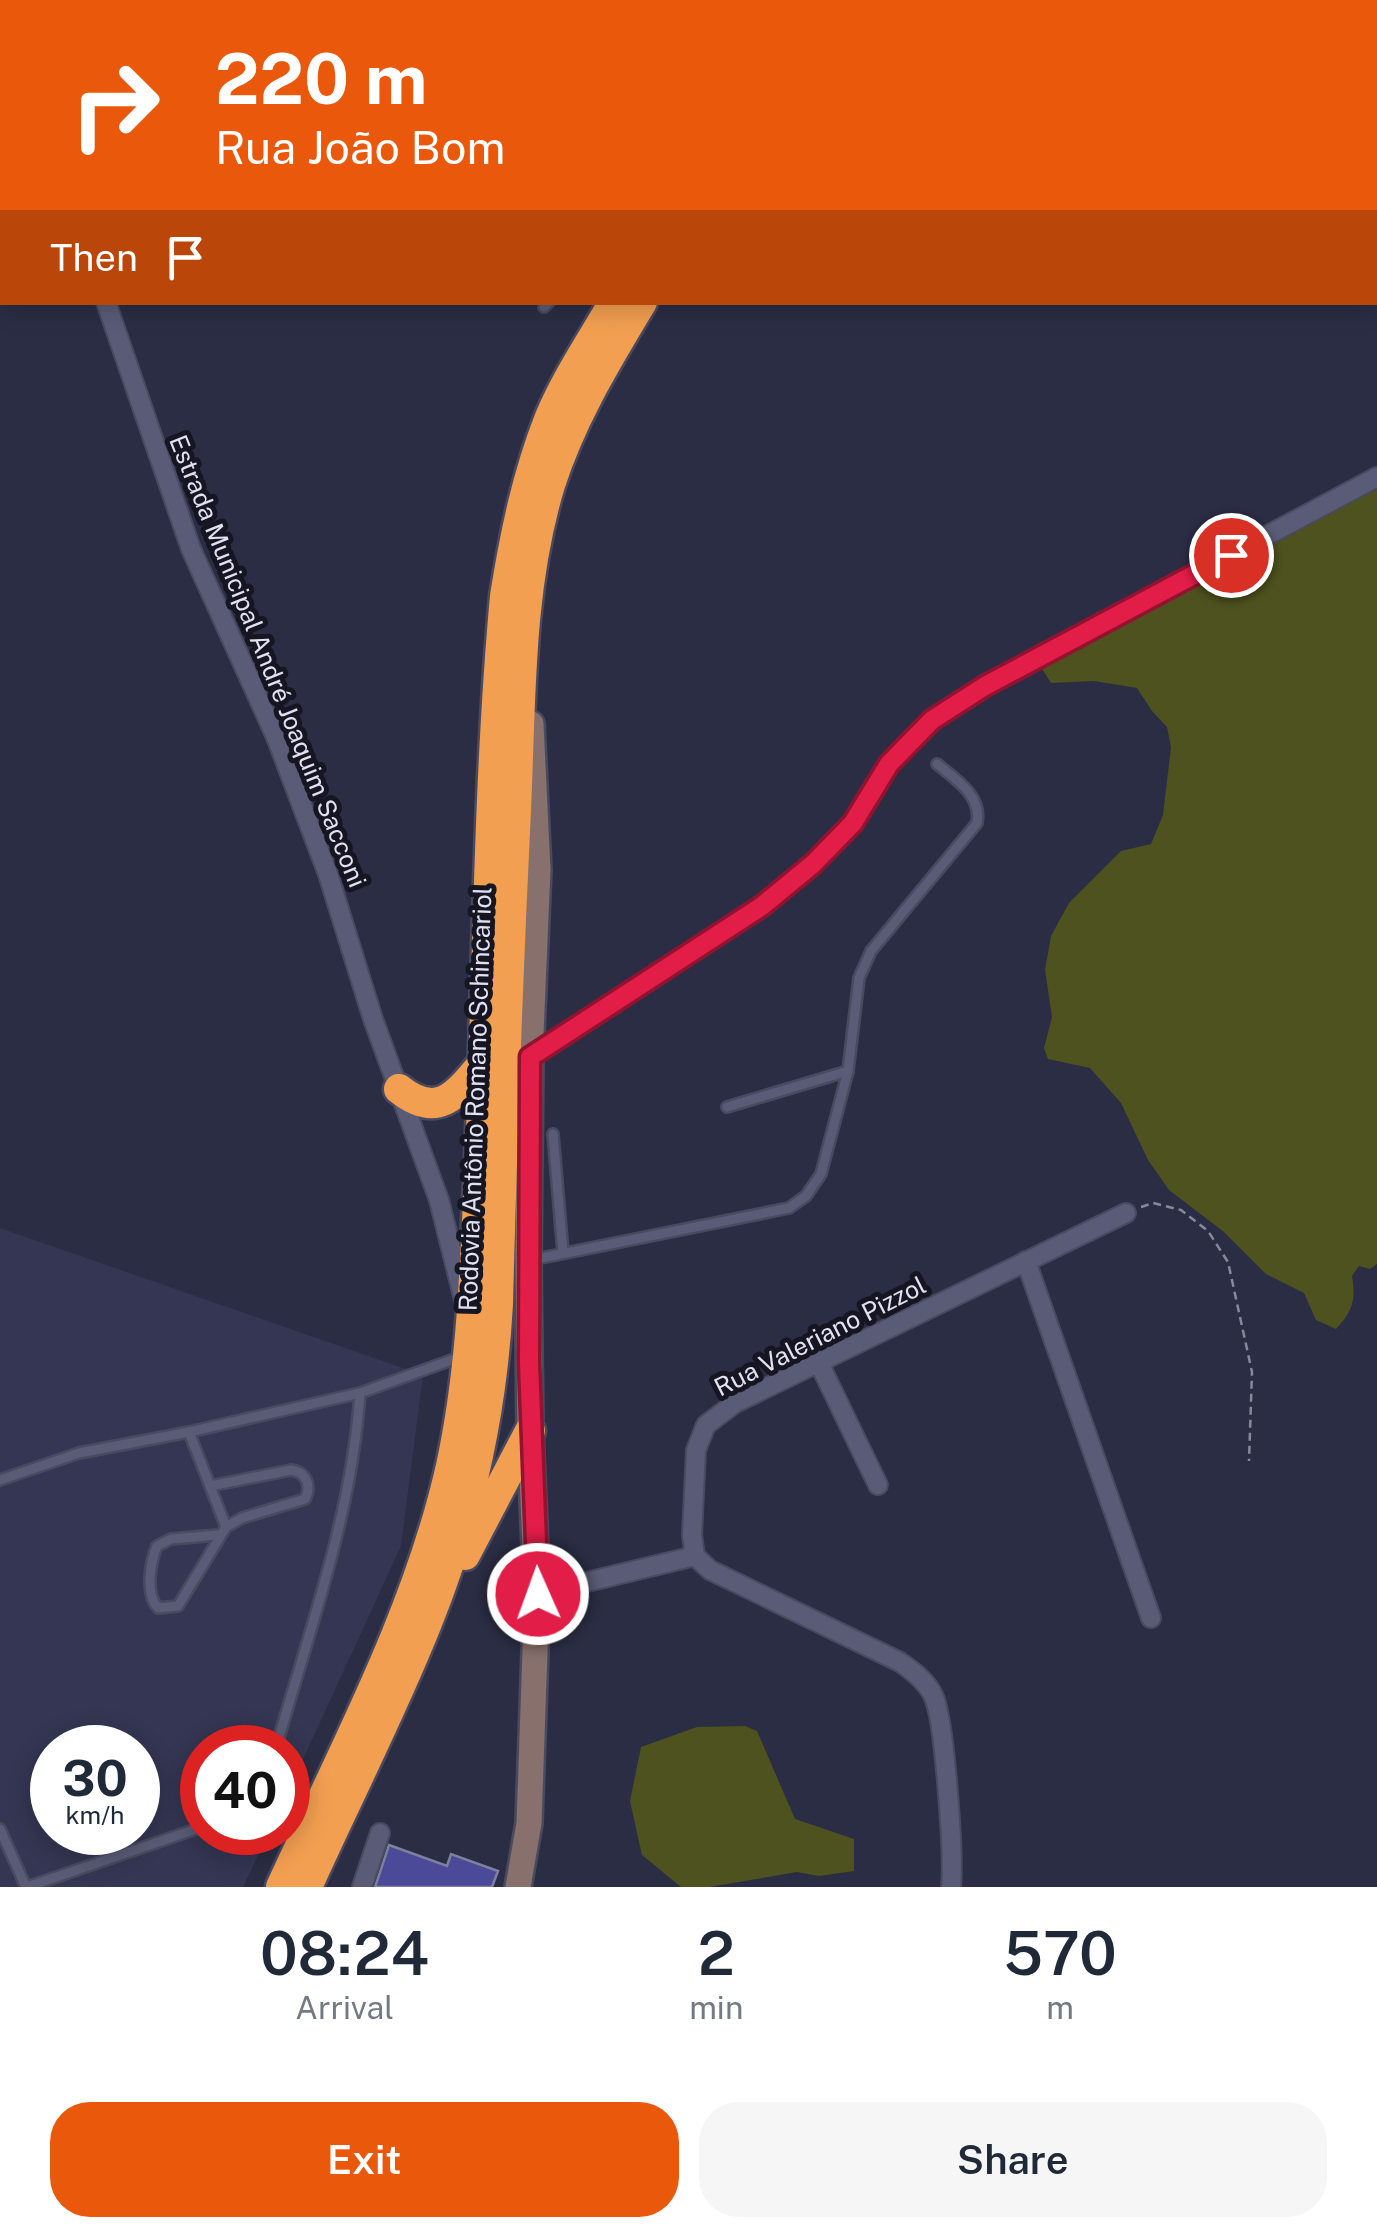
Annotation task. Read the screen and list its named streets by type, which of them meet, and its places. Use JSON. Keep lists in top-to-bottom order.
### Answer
{
  "streets": {
    "highway": ["Rodovia Antônio Romano Schincariol"],
    "street": ["Estrada Municipal André Joaquim Sacconi", "Rua Valeriano Pizzol"]
  },
  "crossings": [
    ["Estrada Municipal André Joaquim Sacconi", "Rodovia Antônio Romano Schincariol"]
  ],
  "page": {
    "turn": ["220 m", "Rua João Bom"],
    "then": "Then",
    "speed": "30 km/h",
    "limit": "40",
    "eta": [
      "08:24",
      "Arrival",
      "2",
      "min",
      "570",
      "m"
    ],
    "buttons": ["Exit", "Share"]
  }
}
